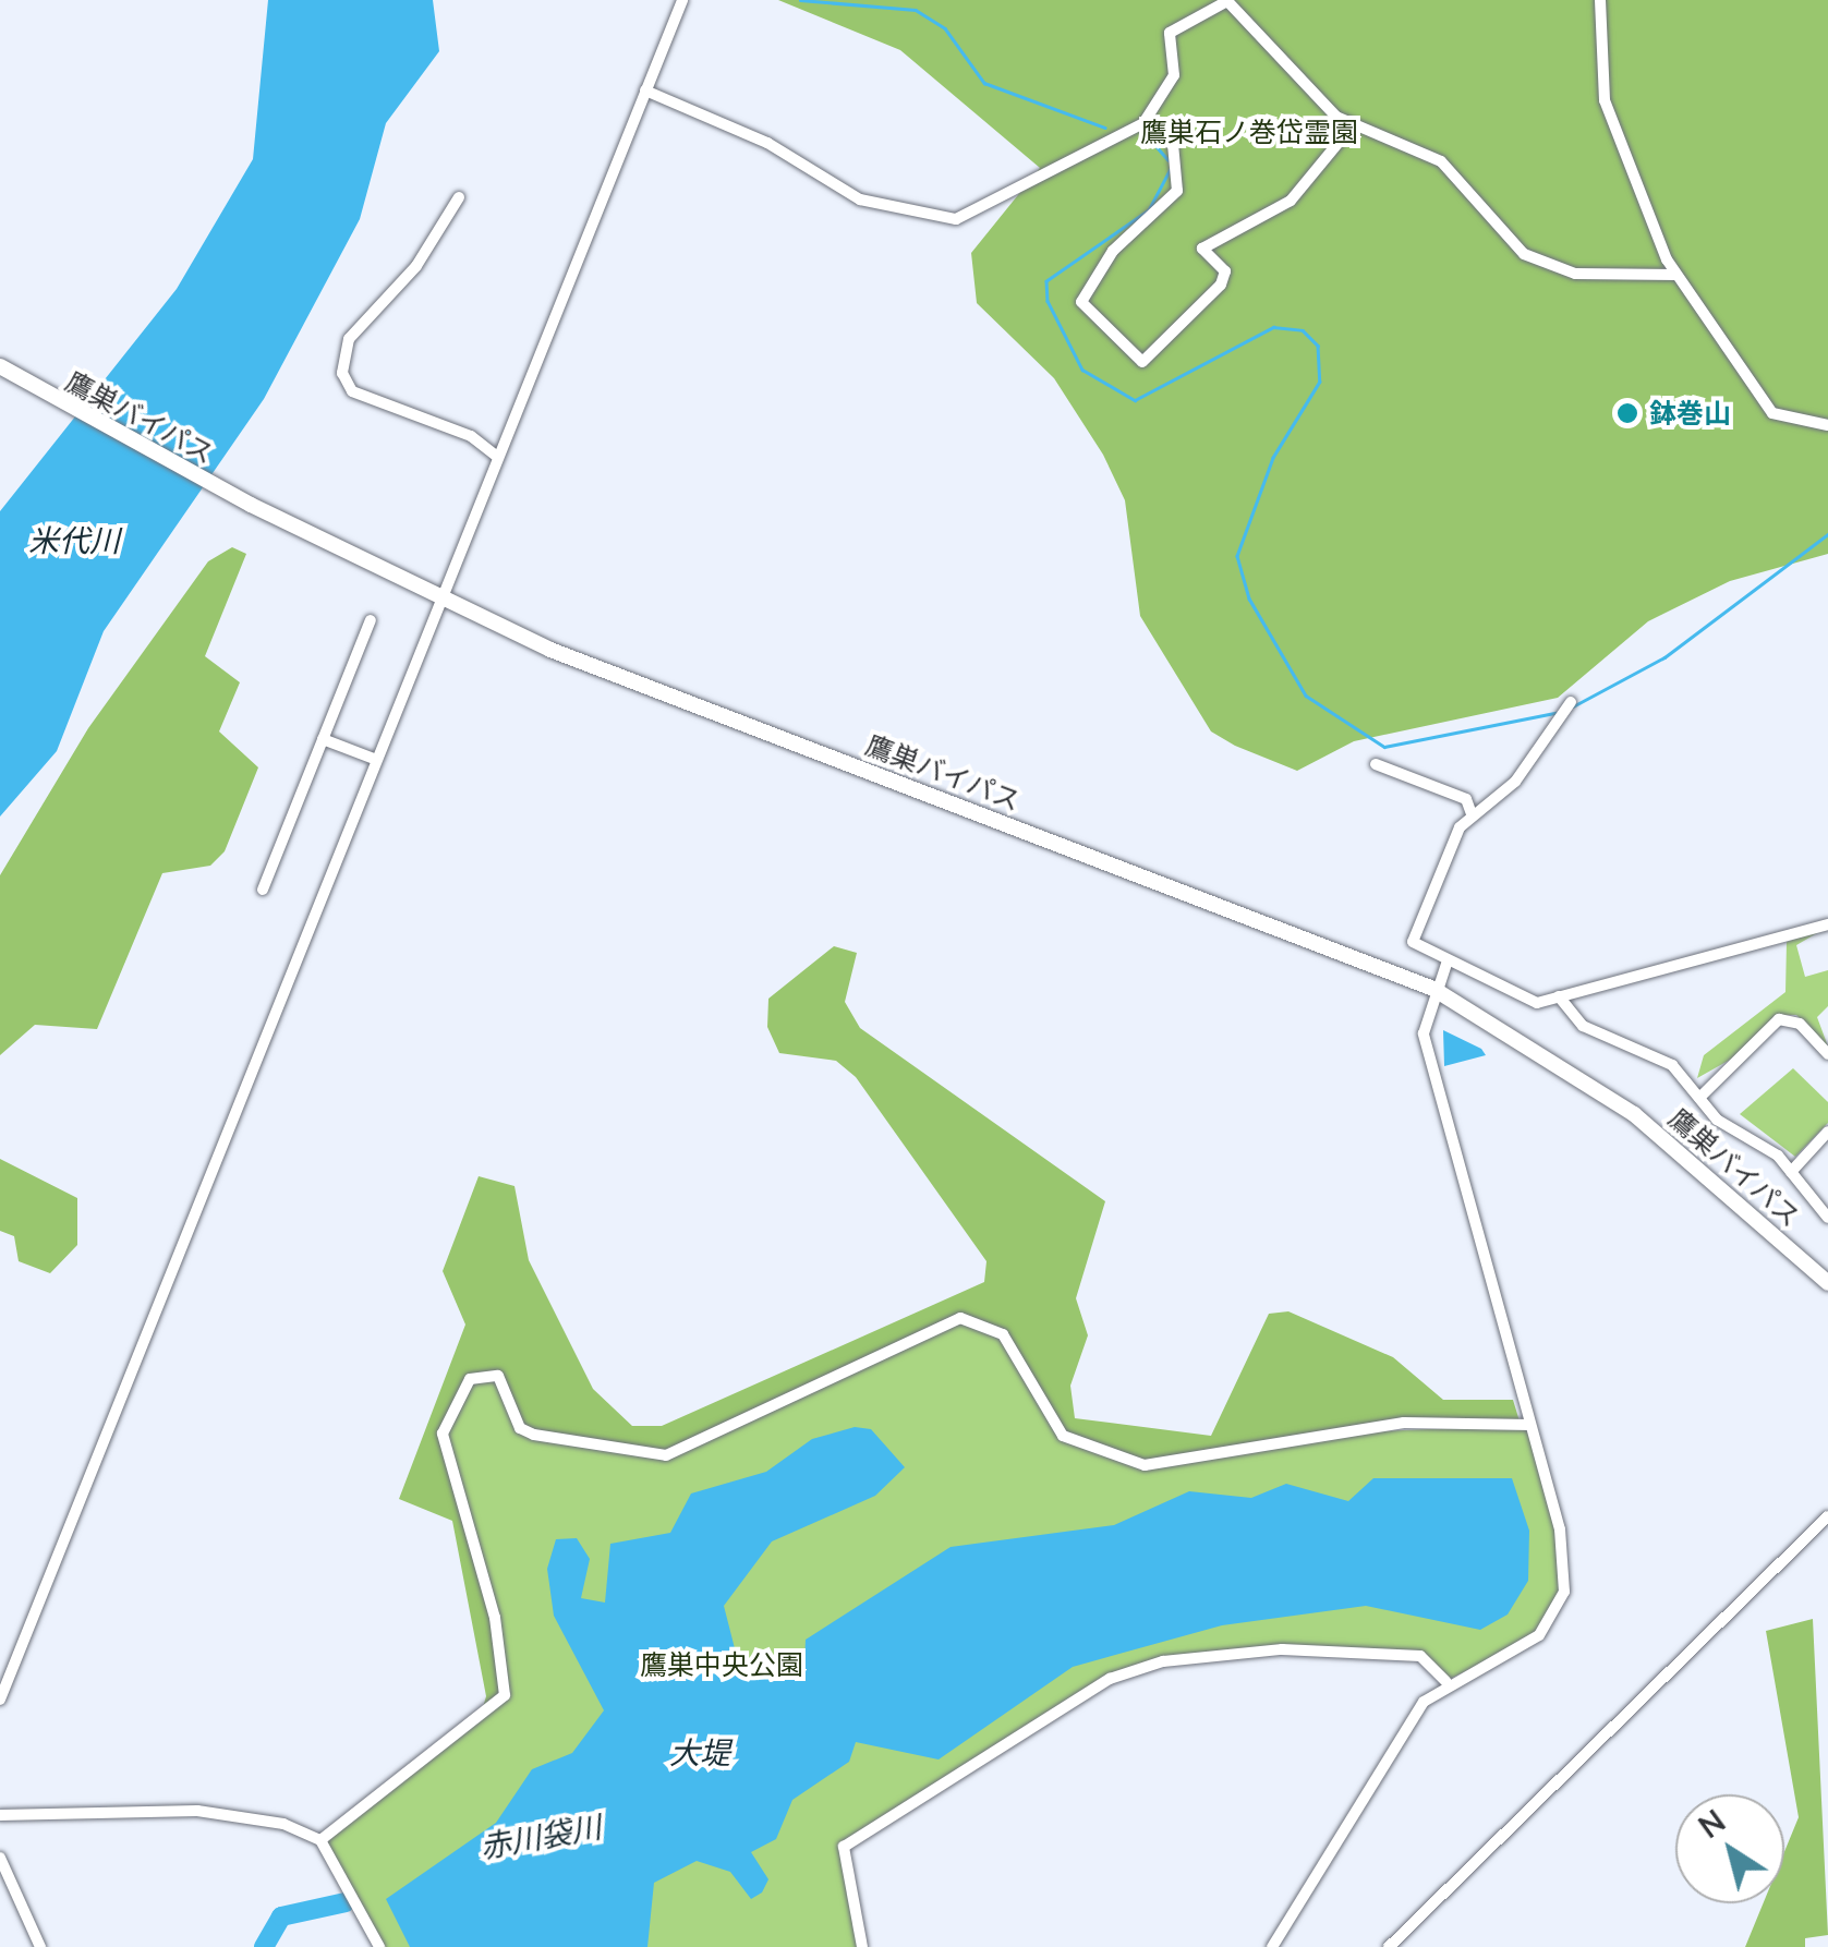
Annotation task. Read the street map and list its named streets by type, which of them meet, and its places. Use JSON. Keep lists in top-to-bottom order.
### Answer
{
  "streets": {
    "highway": ["鷹巣バイパス"]
  },
  "water": ["米代川", "大堤", "赤川袋川"],
  "parks": ["鷹巣石ノ巻岱霊園", "鷹巣中央公園"],
  "places": ["鉢巻山"],
  "north": "top left"
}
